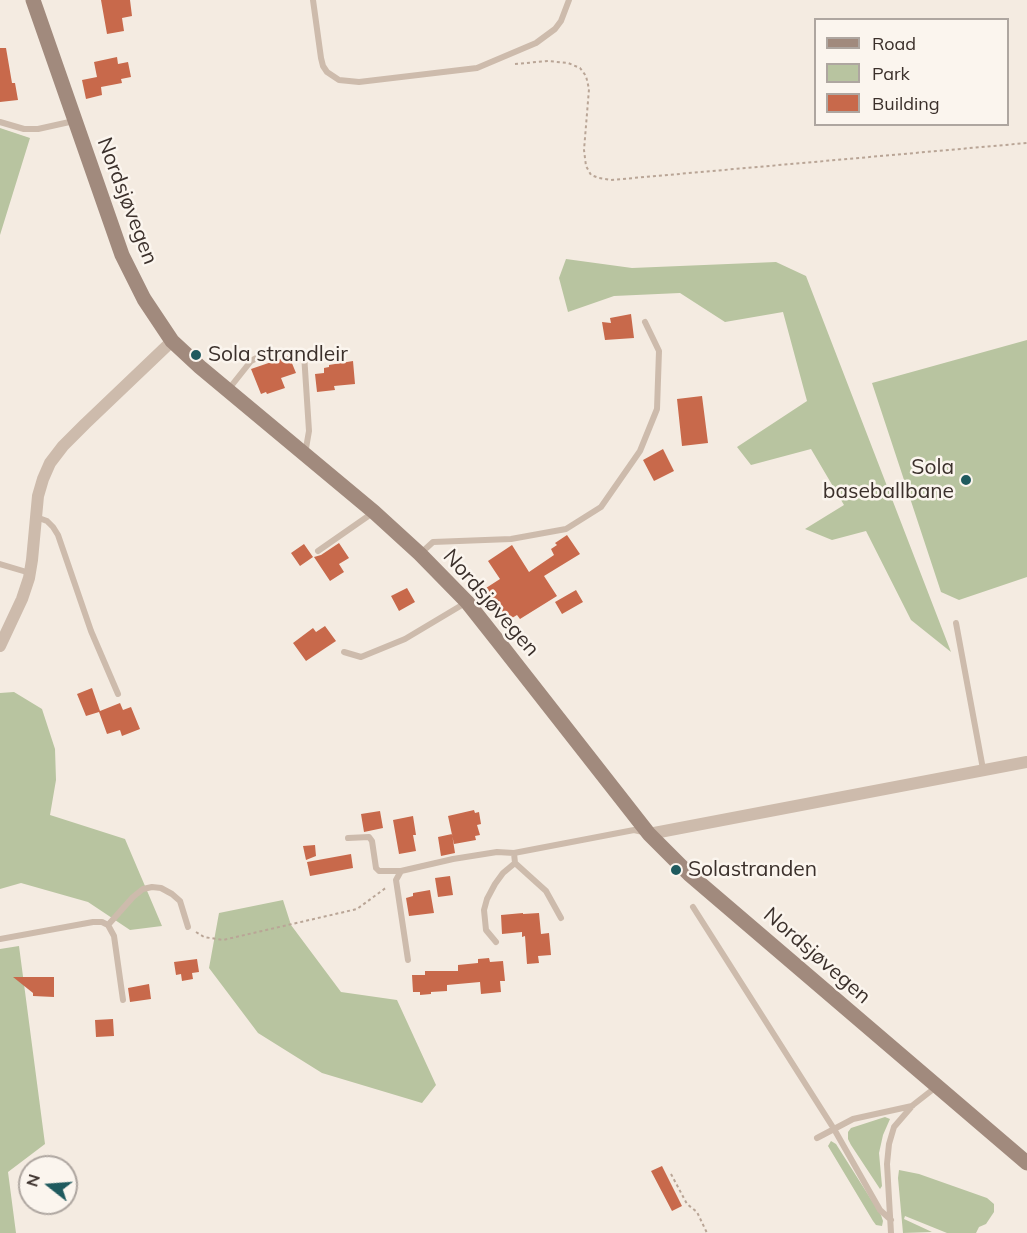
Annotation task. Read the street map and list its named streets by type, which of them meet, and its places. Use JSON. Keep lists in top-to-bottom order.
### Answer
{
  "streets": {
    "street": ["Nordsjøvegen"]
  },
  "places": ["Sola strandleir", "Sola baseballbane", "Solastranden"],
  "legend": ["Road", "Park", "Building"],
  "north": "left"
}
